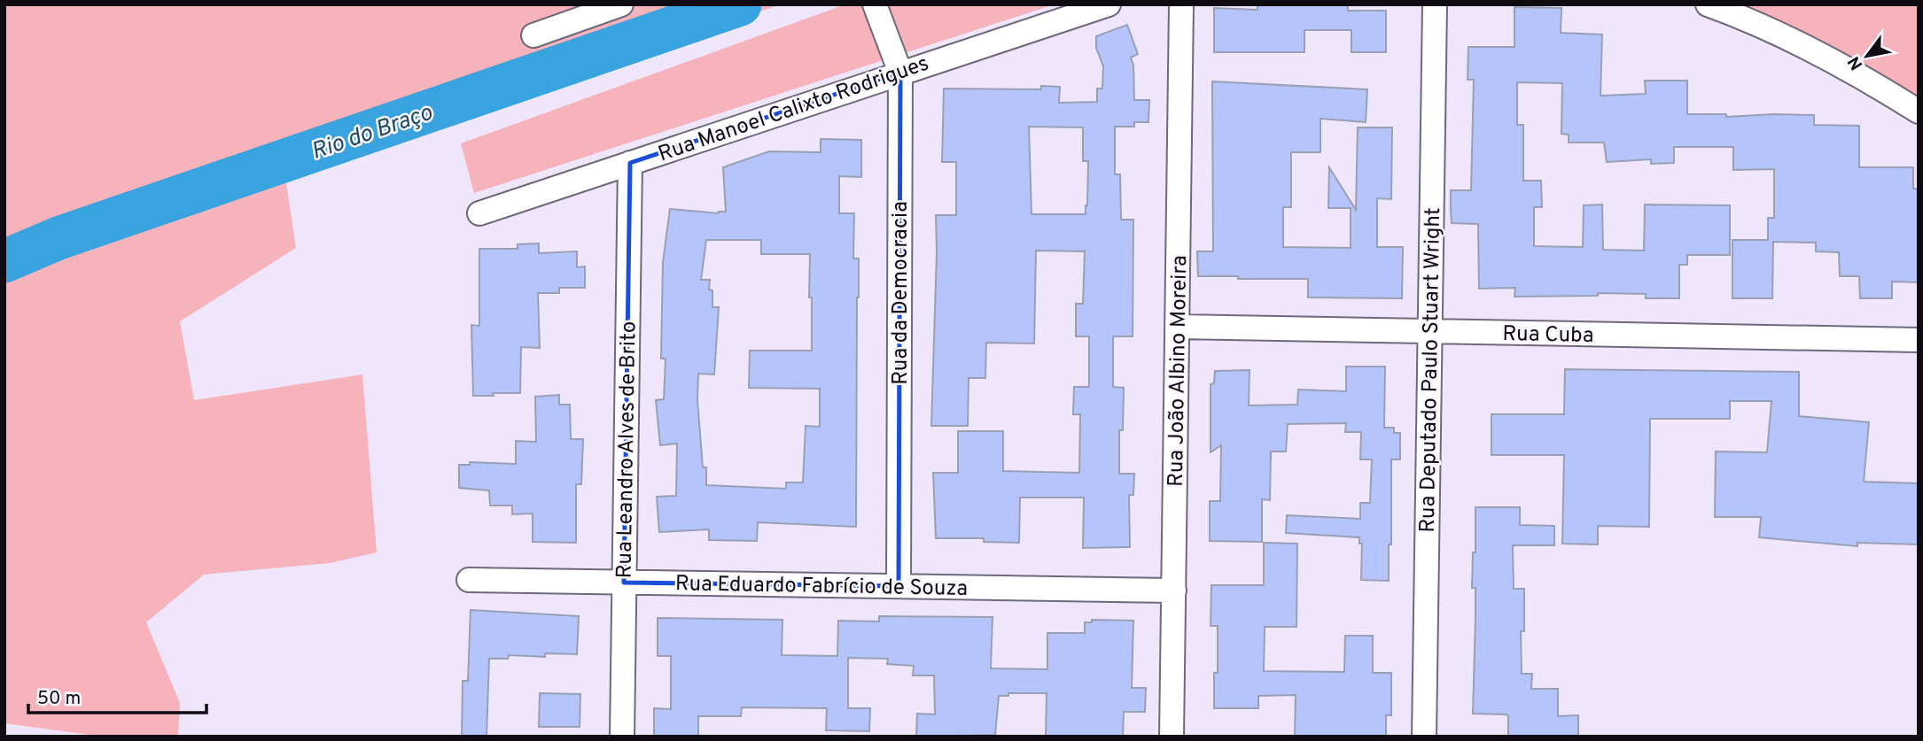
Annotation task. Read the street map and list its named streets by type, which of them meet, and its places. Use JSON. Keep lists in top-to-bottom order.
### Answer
{
  "streets": {
    "street": [
      "Rua Manoel Calixto Rodrigues",
      "Rua da Democracia",
      "Rua Cuba",
      "Rua Deputado Paulo Stuart Wright",
      "Rua João Albino Moreira",
      "Rua Leandro Alves de Brito",
      "Rua Eduardo Fabrício de Souza"
    ]
  },
  "crossings": [
    ["Rua Manoel Calixto Rodrigues", "Rua da Democracia"],
    ["Rua Manoel Calixto Rodrigues", "Rua Leandro Alves de Brito"],
    ["Rua da Democracia", "Rua Eduardo Fabrício de Souza"],
    ["Rua Cuba", "Rua Deputado Paulo Stuart Wright"],
    ["Rua Cuba", "Rua João Albino Moreira"],
    ["Rua João Albino Moreira", "Rua Eduardo Fabrício de Souza"],
    ["Rua Leandro Alves de Brito", "Rua Eduardo Fabrício de Souza"]
  ],
  "water": ["Rio do Braço"],
  "scale_bar": "50 m",
  "north": "bottom left"
}
